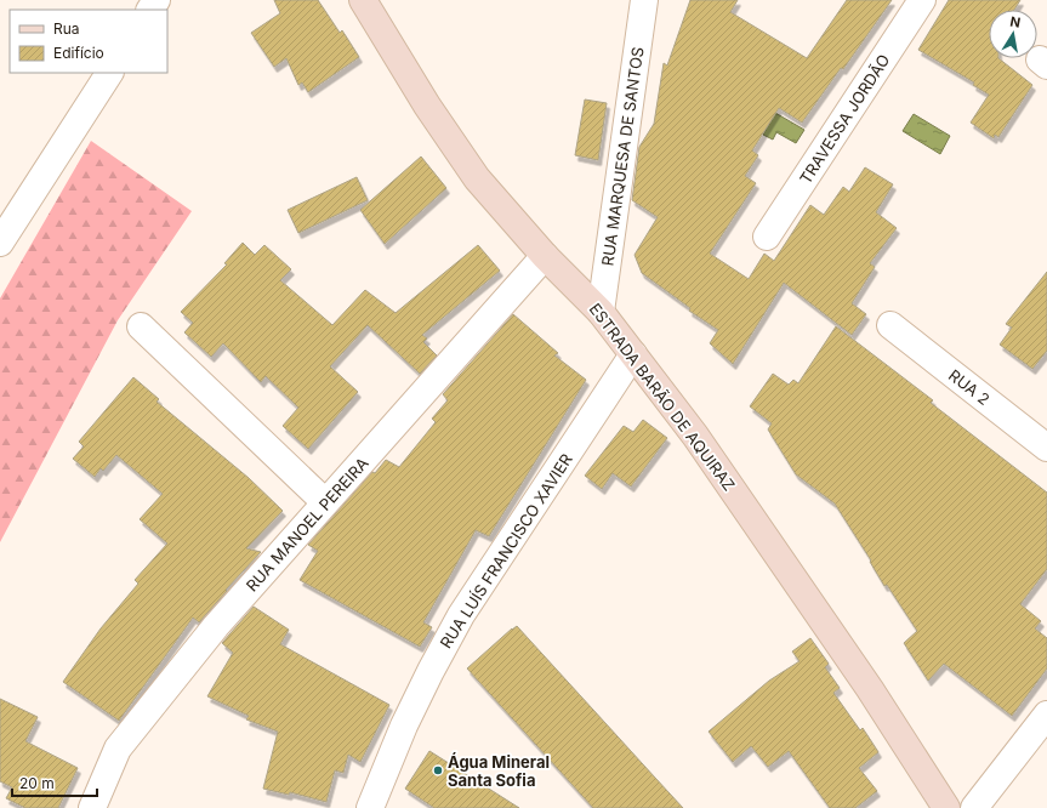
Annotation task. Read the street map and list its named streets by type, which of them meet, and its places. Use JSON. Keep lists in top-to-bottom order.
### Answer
{
  "streets": {
    "street": [
      "TRAVESSA JORDÃO",
      "RUA MARQUESA DE SANTOS",
      "RUA 2",
      "ESTRADA BARÃO DE AQUIRAZ",
      "RUA MANOEL PEREIRA",
      "RUA LUÍS FRANCISCO XAVIER"
    ]
  },
  "crossings": [
    ["RUA MARQUESA DE SANTOS", "ESTRADA BARÃO DE AQUIRAZ"],
    ["ESTRADA BARÃO DE AQUIRAZ", "RUA MANOEL PEREIRA"],
    ["ESTRADA BARÃO DE AQUIRAZ", "RUA LUÍS FRANCISCO XAVIER"]
  ],
  "places": ["Água Mineral Santa Sofia"],
  "legend": ["Rua", "Edifício"],
  "scale_bar": "20 m",
  "north": "top"
}
